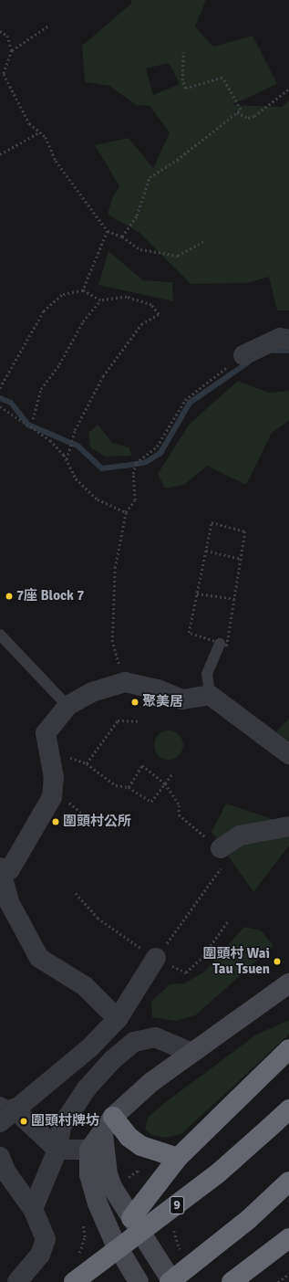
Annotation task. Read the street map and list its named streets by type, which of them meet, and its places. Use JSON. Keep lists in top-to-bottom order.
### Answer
{
  "streets": {
    "highway": ["9"]
  },
  "places": [
    "7座 Block 7",
    "聚美居",
    "圍頭村公所",
    "圍頭村 Wai Tau Tsuen",
    "圍頭村牌坊"
  ]
}
